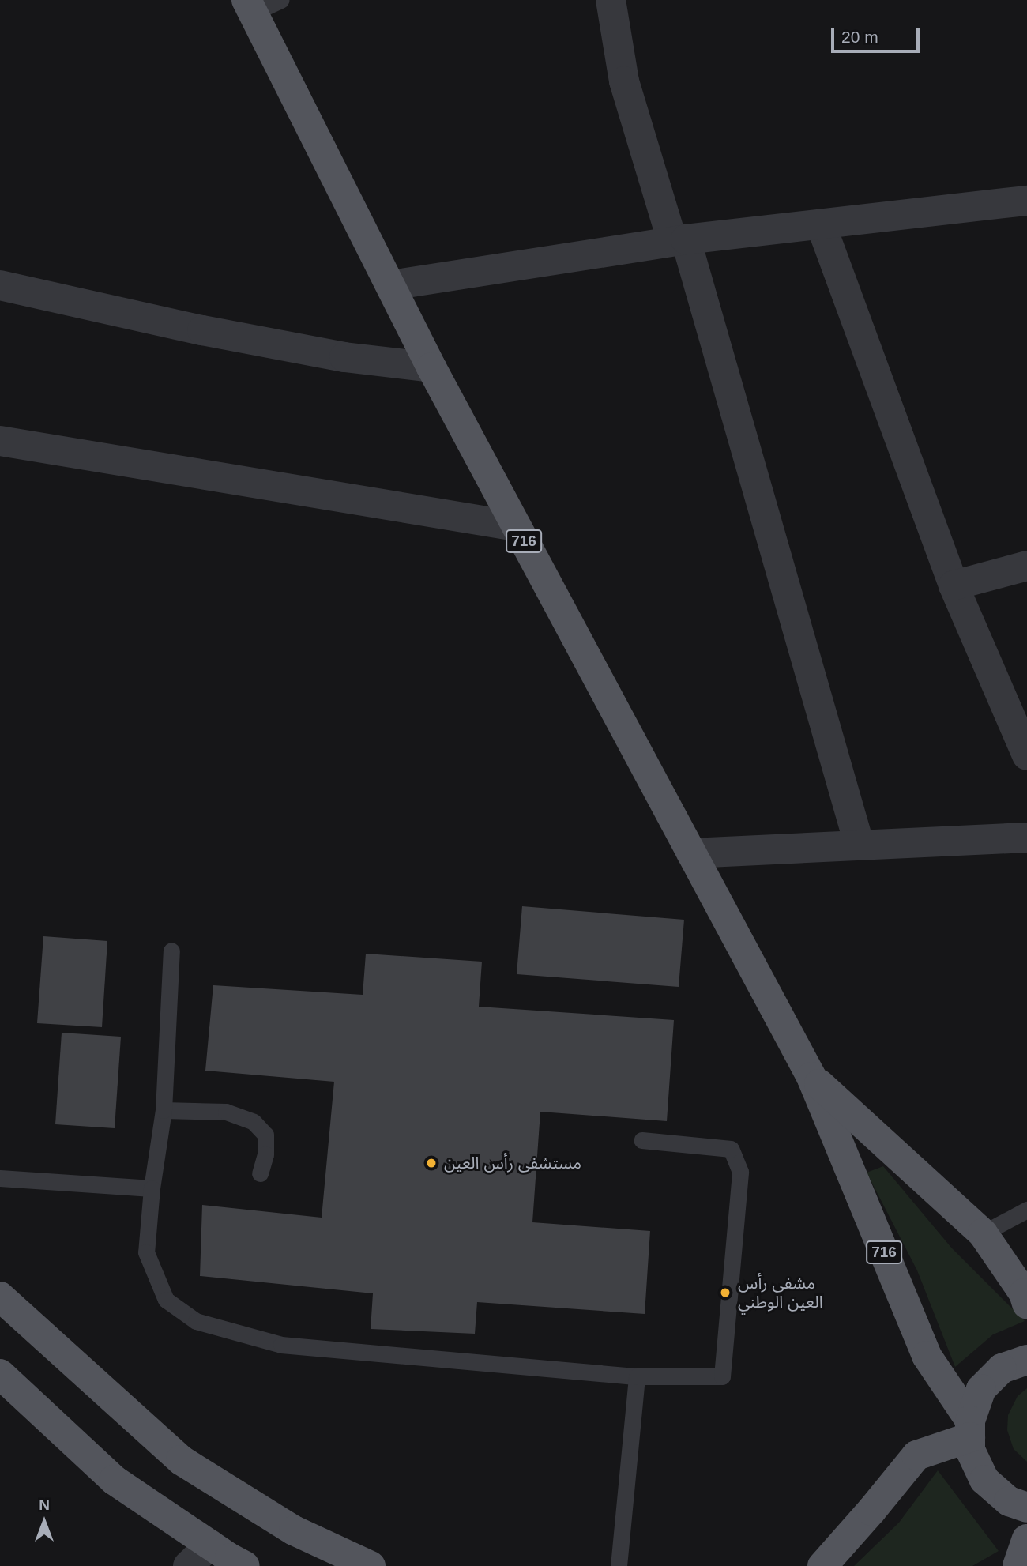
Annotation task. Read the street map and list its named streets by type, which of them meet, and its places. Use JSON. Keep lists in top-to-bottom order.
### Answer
{
  "streets": {
    "main road": ["716"]
  },
  "places": ["مستشفى رأس العين", "مشفى رأس العين الوطني"],
  "scale_bar": "20 m",
  "north": "top"
}
